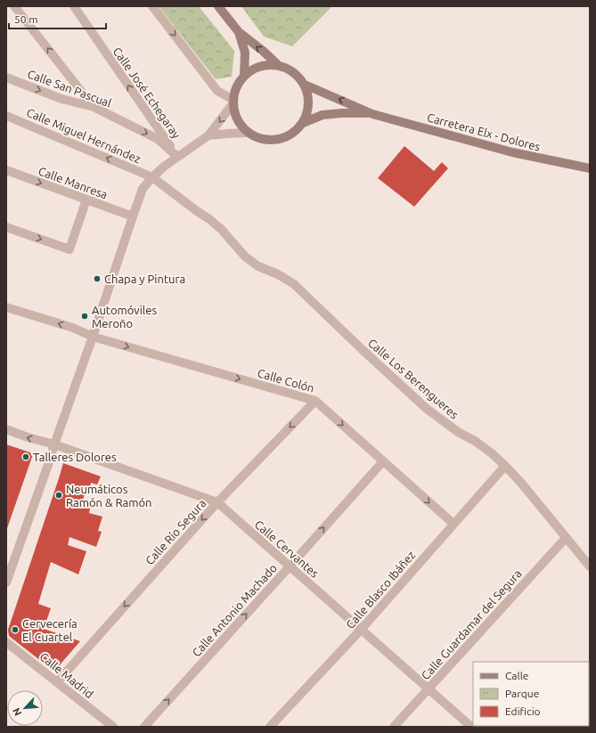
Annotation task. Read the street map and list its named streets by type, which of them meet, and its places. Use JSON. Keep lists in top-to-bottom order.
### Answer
{
  "streets": {
    "main road": ["Carretera Elx - Dolores"],
    "street": [
      "Calle San Pascual",
      "Calle José Echegaray",
      "Calle Miguel Hernández",
      "Calle Manresa",
      "Calle Los Berengueres",
      "Calle Colón",
      "Calle Río Segura",
      "Calle Cervantes",
      "Calle Blasco Ibáñez",
      "Calle Antonio Machado",
      "Calle Guardamar del Segura",
      "Calle Madrid"
    ]
  },
  "crossings": [
    ["Calle San Pascual", "Calle José Echegaray"],
    ["Calle Miguel Hernández", "Calle Los Berengueres"],
    ["Calle Los Berengueres", "Calle Blasco Ibáñez"],
    ["Calle Los Berengueres", "Calle Guardamar del Segura"],
    ["Calle Colón", "Calle Río Segura"],
    ["Calle Colón", "Calle Blasco Ibáñez"],
    ["Calle Colón", "Calle Antonio Machado"],
    ["Calle Río Segura", "Calle Cervantes"],
    ["Calle Río Segura", "Calle Madrid"],
    ["Calle Cervantes", "Calle Blasco Ibáñez"],
    ["Calle Cervantes", "Calle Antonio Machado"],
    ["Calle Cervantes", "Calle Guardamar del Segura"]
  ],
  "one_way": [
    "Calle San Pascual",
    "Calle Miguel Hernández",
    "Calle Manresa",
    "Calle Río Segura",
    "Calle Antonio Machado"
  ],
  "places": [
    "Chapa y Pintura",
    "Automóviles Meroño",
    "Talleres Dolores",
    "Neumáticos Ramón & Ramón",
    "Cervecería El Cuartel"
  ],
  "legend": ["Calle", "Parque", "Edificio"],
  "scale_bar": "50 m",
  "north": "bottom left"
}
